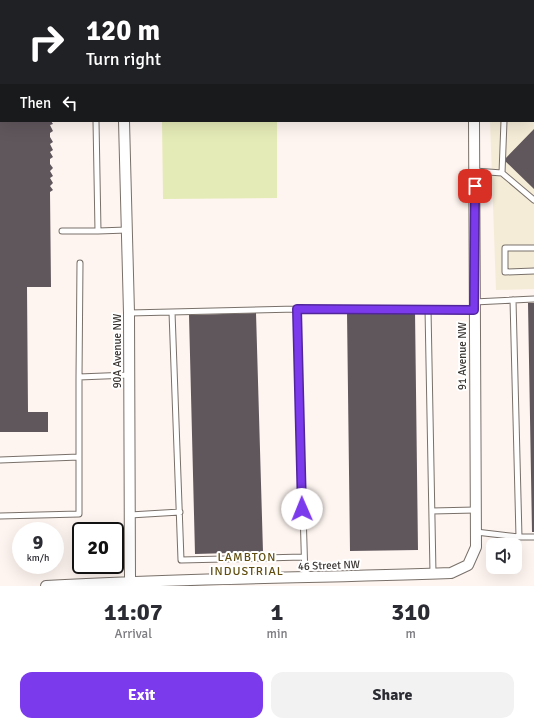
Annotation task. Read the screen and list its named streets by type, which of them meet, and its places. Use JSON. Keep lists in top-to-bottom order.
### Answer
{
  "streets": {
    "street": ["90A Avenue NW", "91 Avenue NW", "46 Street NW"]
  },
  "crossings": [
    ["90A Avenue NW", "46 Street NW"],
    ["91 Avenue NW", "46 Street NW"]
  ],
  "districts": ["LAMBTON INDUSTRIAL"],
  "page": {
    "turn": ["120 m", "Turn right"],
    "then": "Then",
    "speed": "9 km/h",
    "limit": "20",
    "eta": [
      "11:07",
      "Arrival",
      "1",
      "min",
      "310",
      "m"
    ],
    "buttons": ["Exit", "Share"]
  }
}
